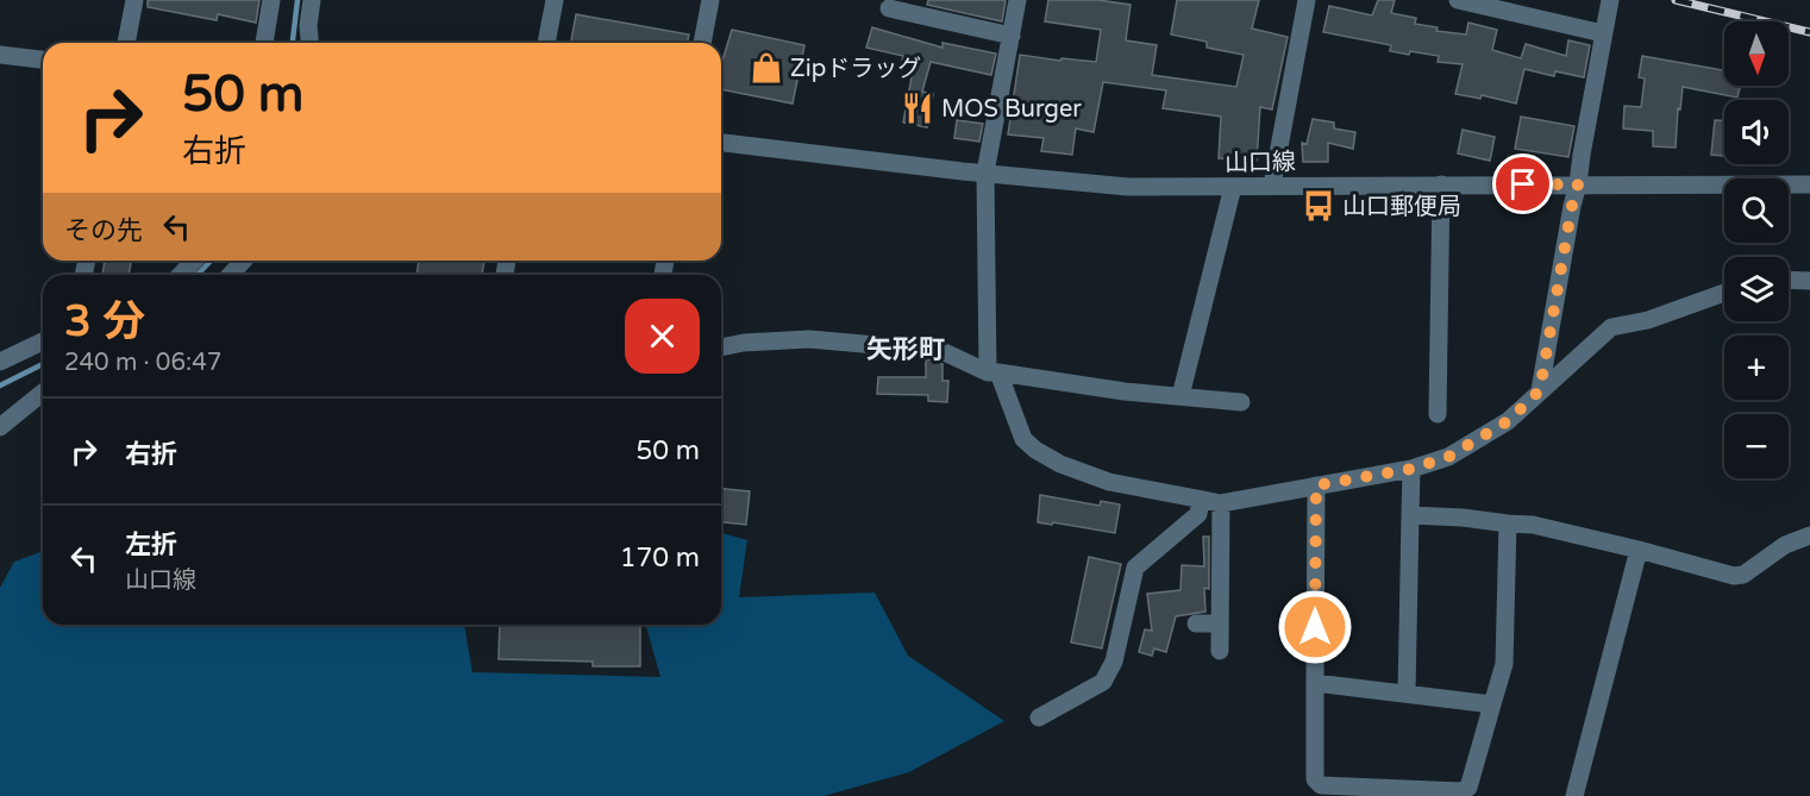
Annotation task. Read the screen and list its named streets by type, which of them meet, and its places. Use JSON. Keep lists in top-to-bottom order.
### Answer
{
  "streets": {
    "street": ["山口線"]
  },
  "districts": ["矢形町"],
  "places": {
    "shop": ["Zipドラッグ"],
    "restaurant": ["MOS Burger"],
    "bus stop": ["山口郵便局"]
  },
  "north": "bottom",
  "page": {
    "map_buttons": ["+", "−"],
    "turn": ["50 m", "右折"],
    "then": "その先",
    "heading": ["3 分", "240 m · 06:47"],
    "list": [
      {
        "name": "右折",
        "value": "50 m"
      },
      {
        "name": "左折",
        "note": "山口線",
        "value": "170 m"
      }
    ]
  }
}
